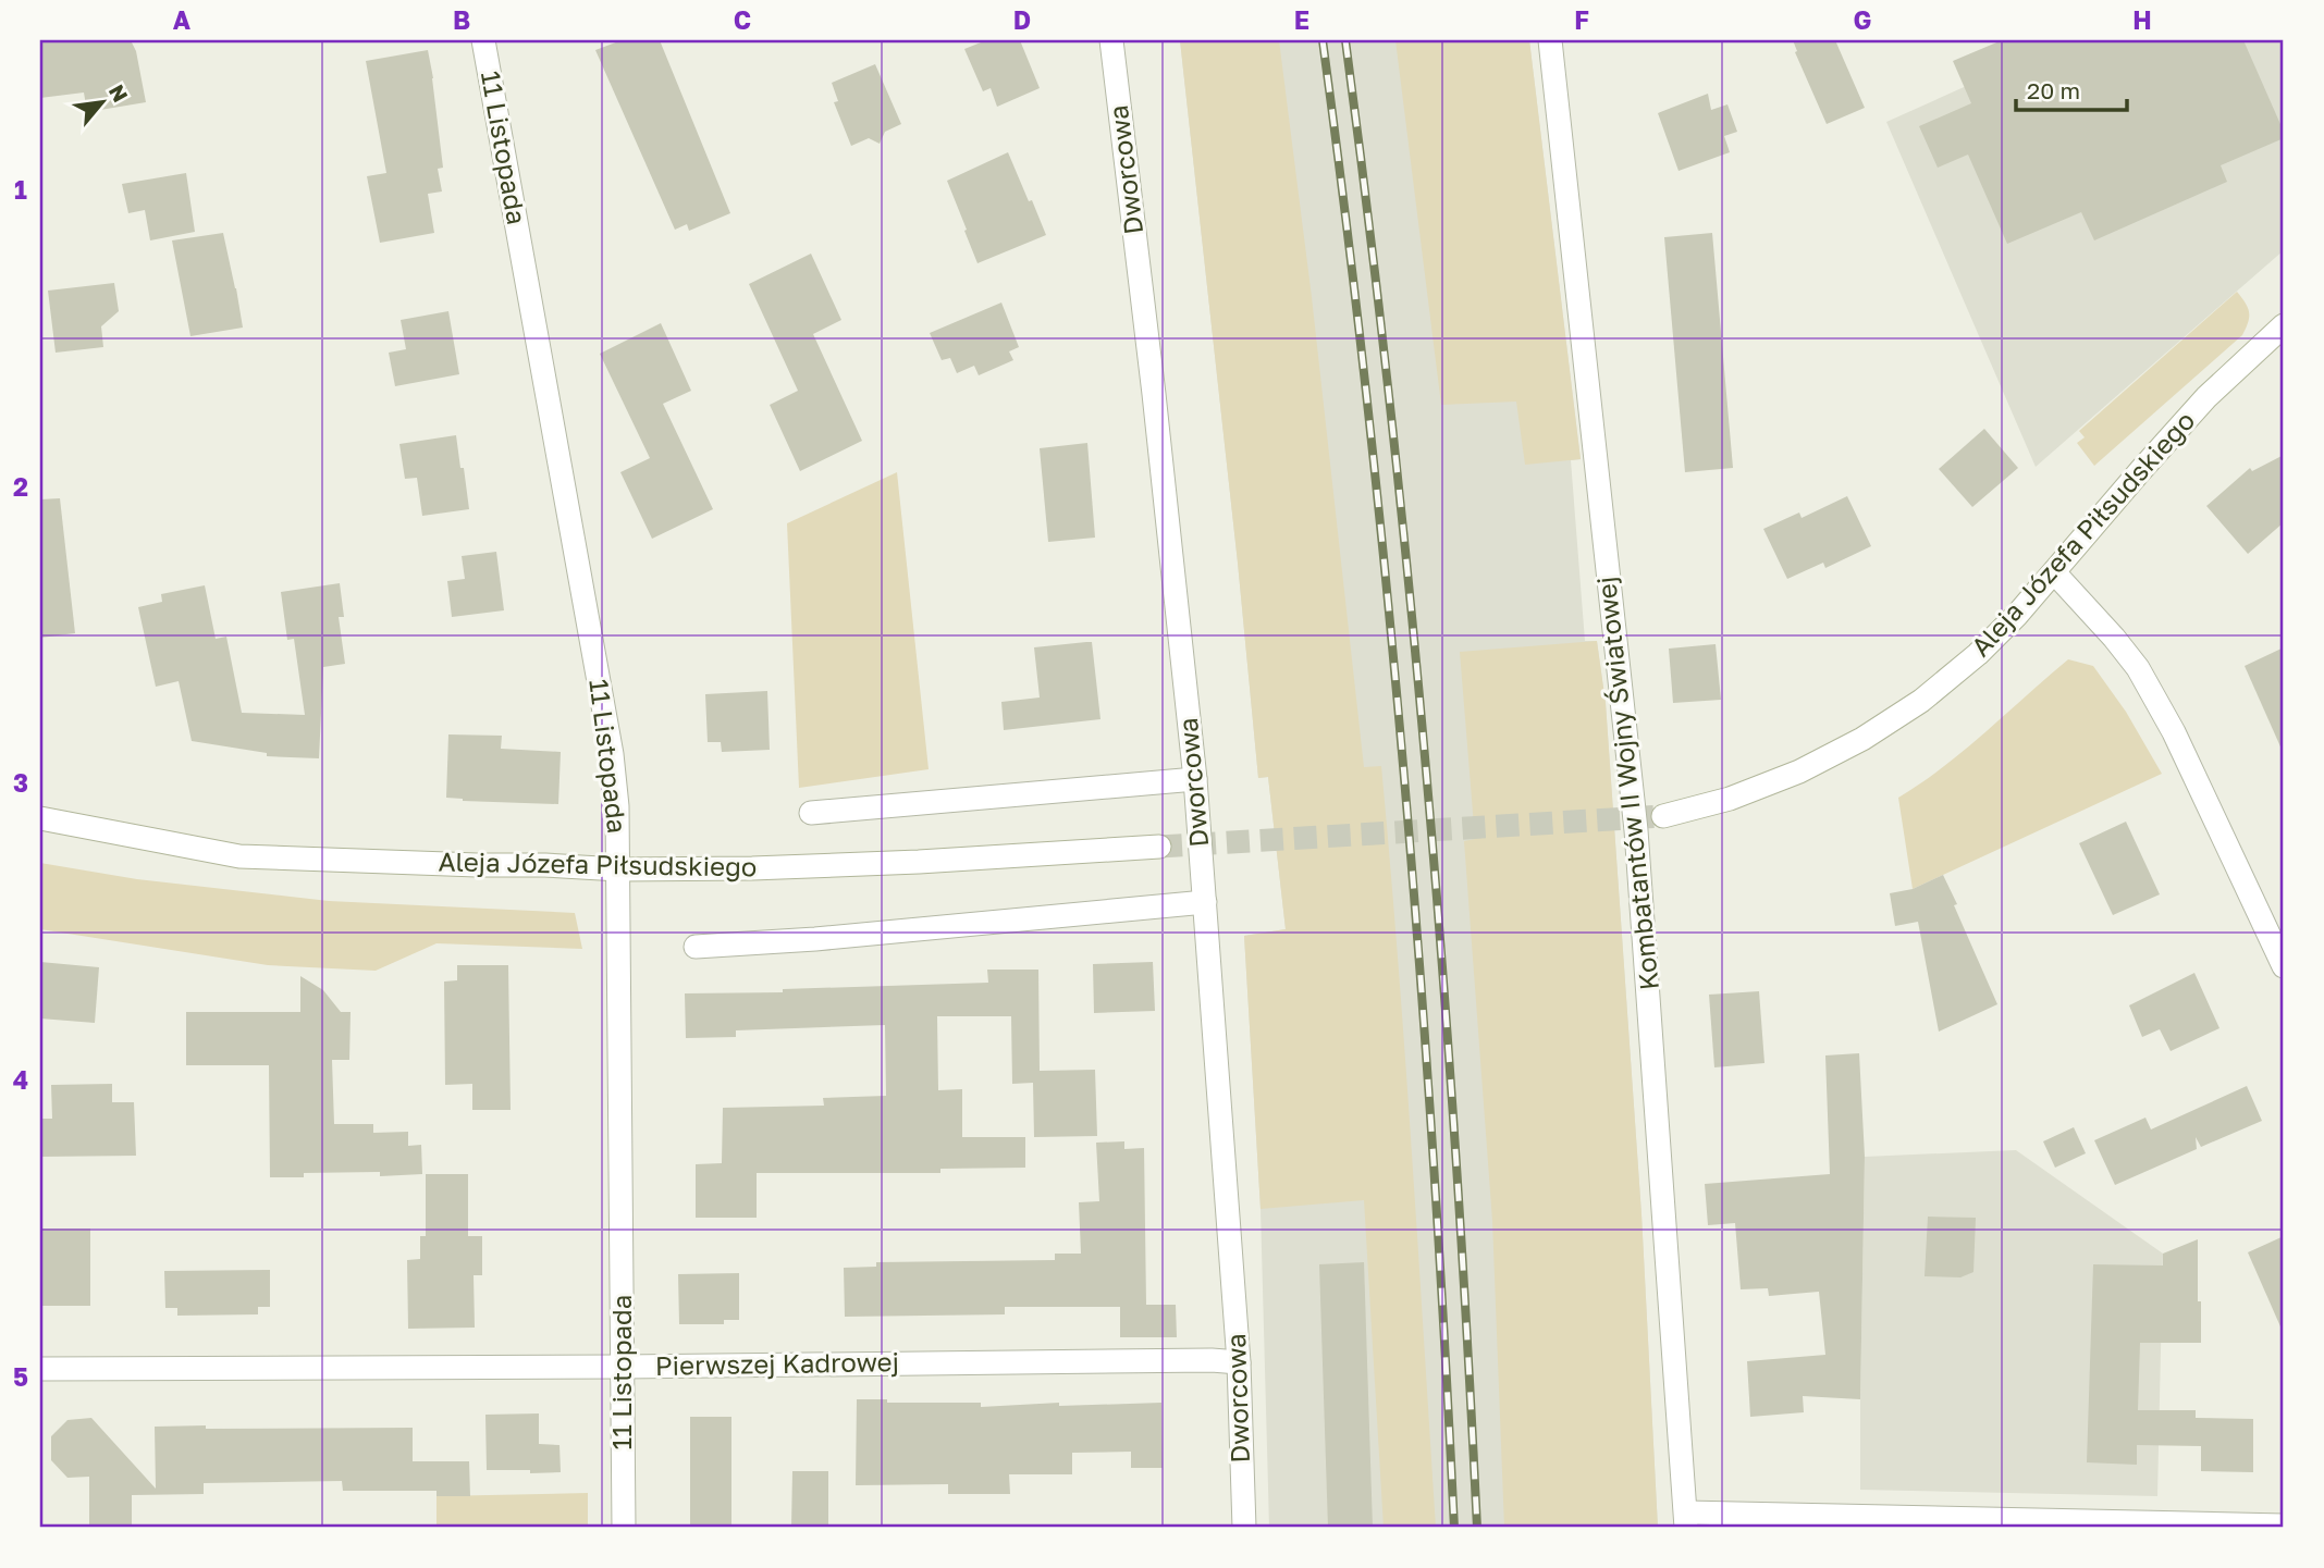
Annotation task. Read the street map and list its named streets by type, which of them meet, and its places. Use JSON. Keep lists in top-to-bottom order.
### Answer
{
  "streets": {
    "street": [
      "11 Listopada",
      "Dworcowa",
      "Aleja Józefa Piłsudskiego",
      "Kombatantów II Wojny Światowej",
      "Pierwszej Kadrowej"
    ]
  },
  "crossings": [
    ["11 Listopada", "Aleja Józefa Piłsudskiego"],
    ["11 Listopada", "Pierwszej Kadrowej"],
    ["Dworcowa", "Pierwszej Kadrowej"]
  ],
  "scale_bar": "20 m",
  "north": "top right",
  "grid": {
    "columns": [
      "A",
      "B",
      "C",
      "D",
      "E",
      "F",
      "G",
      "H"
    ],
    "rows": [
      "1",
      "2",
      "3",
      "4",
      "5"
    ]
  }
}
